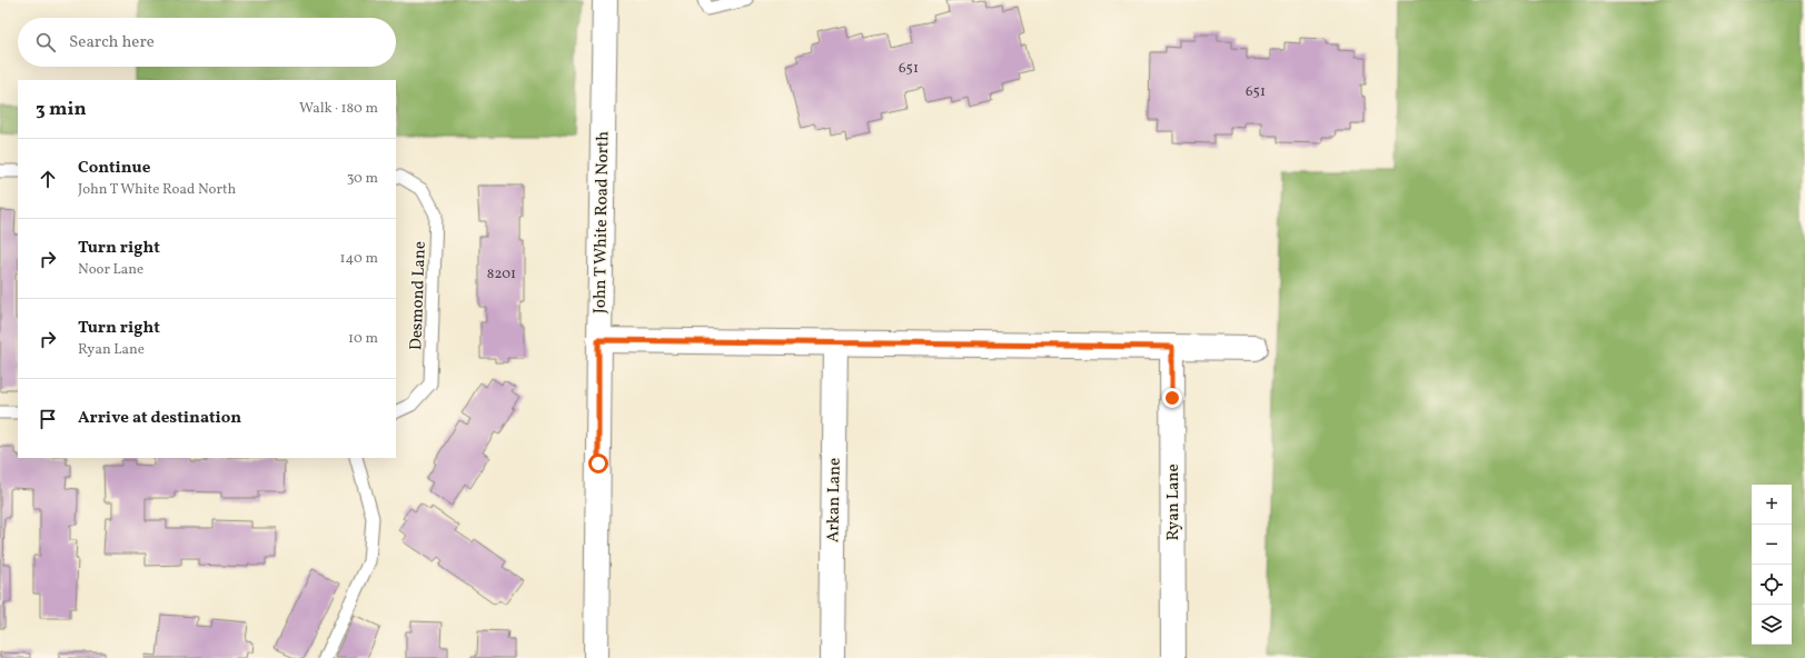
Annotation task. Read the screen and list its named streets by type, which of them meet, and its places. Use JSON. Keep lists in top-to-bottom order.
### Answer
{
  "streets": {
    "street": ["John T White Road North", "Arkan Lane", "Ryan Lane"],
    "lane": ["Desmond Lane"]
  },
  "house_numbers": ["651", "651", "8201"],
  "page": {
    "search": "Search here",
    "heading": ["3 min", "Walk · 180 m"],
    "list": [
      ["Continue", "John T White Road North", "30 m"],
      ["Turn right", "Noor Lane", "140 m"],
      ["Turn right", "Ryan Lane", "10 m"],
      "Arrive at destination"
    ],
    "map_buttons": ["+", "−"]
  }
}
